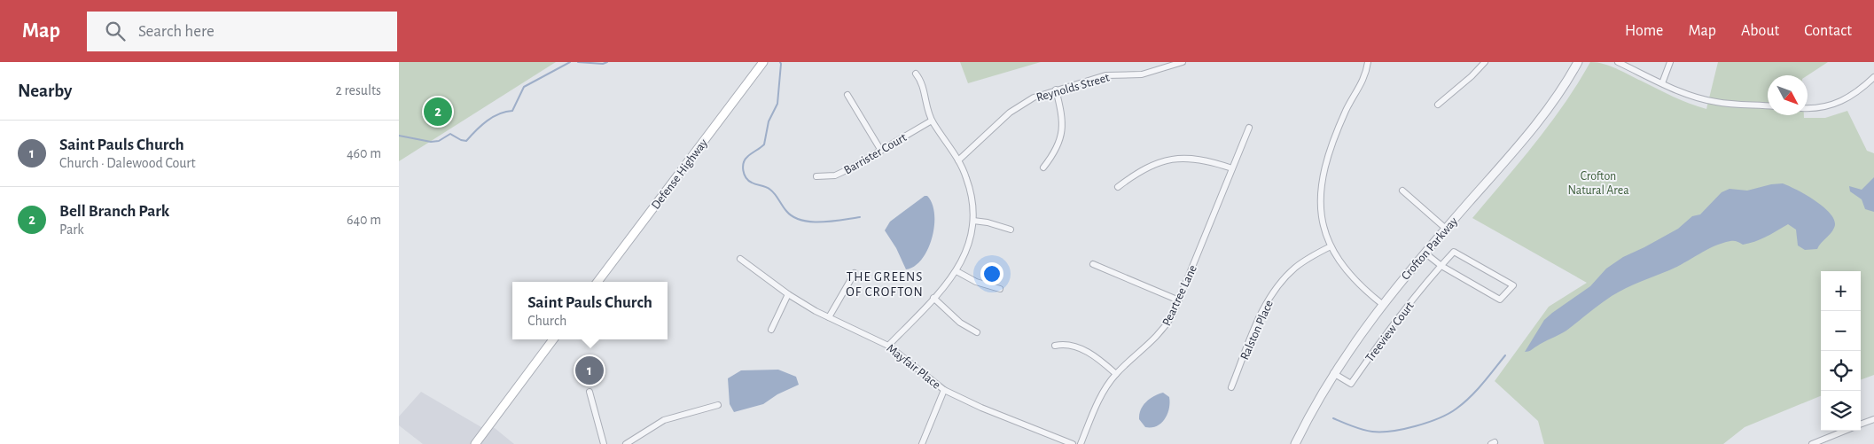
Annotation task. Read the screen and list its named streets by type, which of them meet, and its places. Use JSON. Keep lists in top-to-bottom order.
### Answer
{
  "streets": {
    "main road": ["Defense Highway"],
    "street": [
      "Reynolds Street",
      "Barrister Court",
      "Crofton Parkway",
      "Peartree Lane",
      "Ralston Place",
      "Treeview Court",
      "Mayfair Place"
    ]
  },
  "crossings": [
    ["Crofton Parkway", "Treeview Court"]
  ],
  "districts": ["THE GREENS OF CROFTON"],
  "parks": ["Crofton Natural Area"],
  "north": "bottom right",
  "page": {
    "header": "Map",
    "search": "Search here",
    "nav": [
      "Home",
      "Map",
      "About",
      "Contact"
    ],
    "heading": ["Nearby", "2 results"],
    "pins": ["2", "1"],
    "list": [
      {
        "mark": "1",
        "name": "Saint Pauls Church",
        "note": "Church · Dalewood Court",
        "value": "460 m"
      },
      {
        "mark": "2",
        "name": "Bell Branch Park",
        "note": "Park",
        "value": "640 m"
      }
    ],
    "map_buttons": ["+", "−"],
    "popup": ["Saint Pauls Church", "Church"]
  }
}
